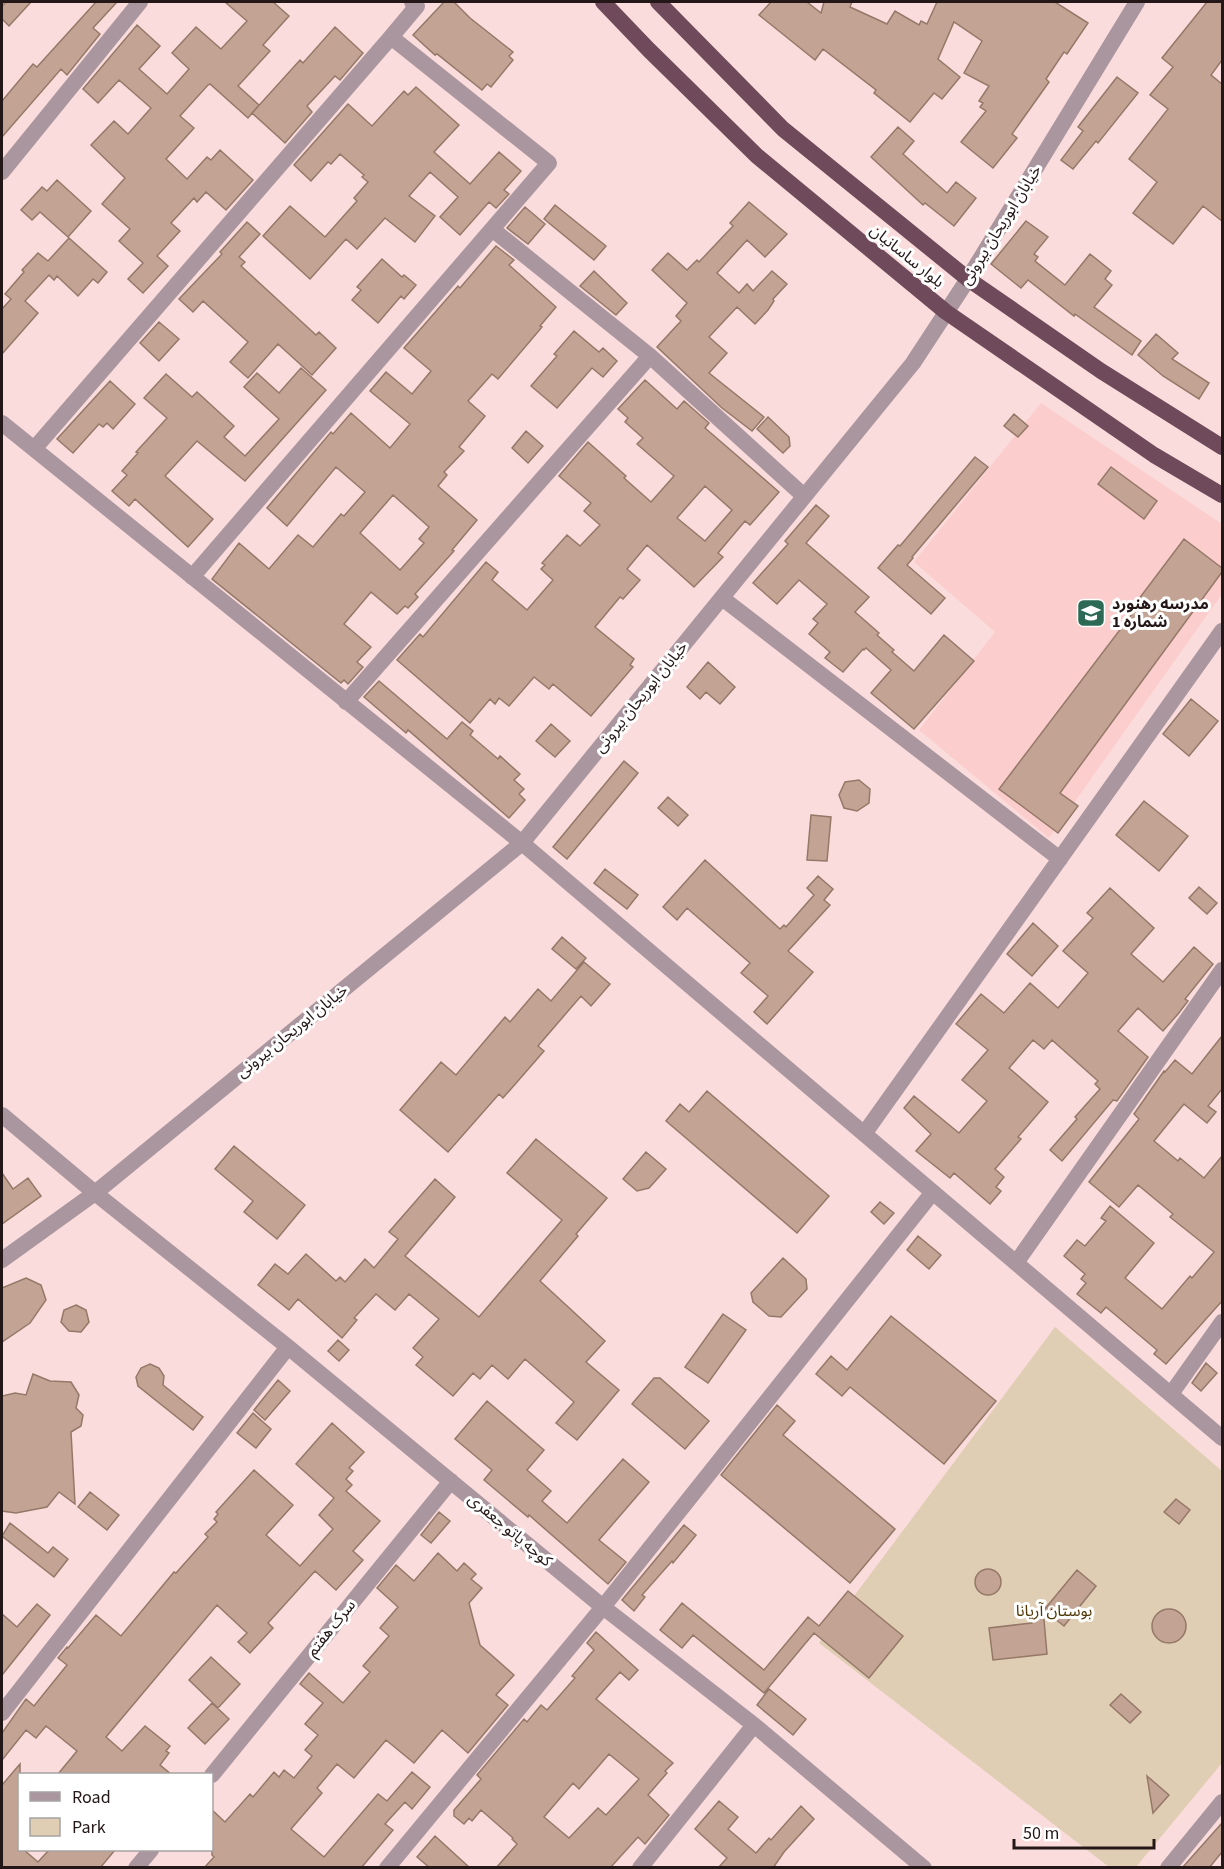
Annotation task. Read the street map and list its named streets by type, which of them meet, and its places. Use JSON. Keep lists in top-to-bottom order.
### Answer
{
  "streets": {
    "highway": ["بلوار ساسانیان"],
    "street": ["خیابان ابوریحان بیرونی", "کوچه پاتو جعفری", "سرک هفتم"]
  },
  "crossings": [
    ["خیابان ابوریحان بیرونی", "بلوار ساسانیان"],
    ["خیابان ابوریحان بیرونی", "کوچه پاتو جعفری"],
    ["کوچه پاتو جعفری", "سرک هفتم"]
  ],
  "parks": ["بوستان آریانا"],
  "places": {
    "school or university": ["مدرسه رهنورد شماره 1"]
  },
  "legend": ["Road", "Park"],
  "scale_bar": "50 m"
}
